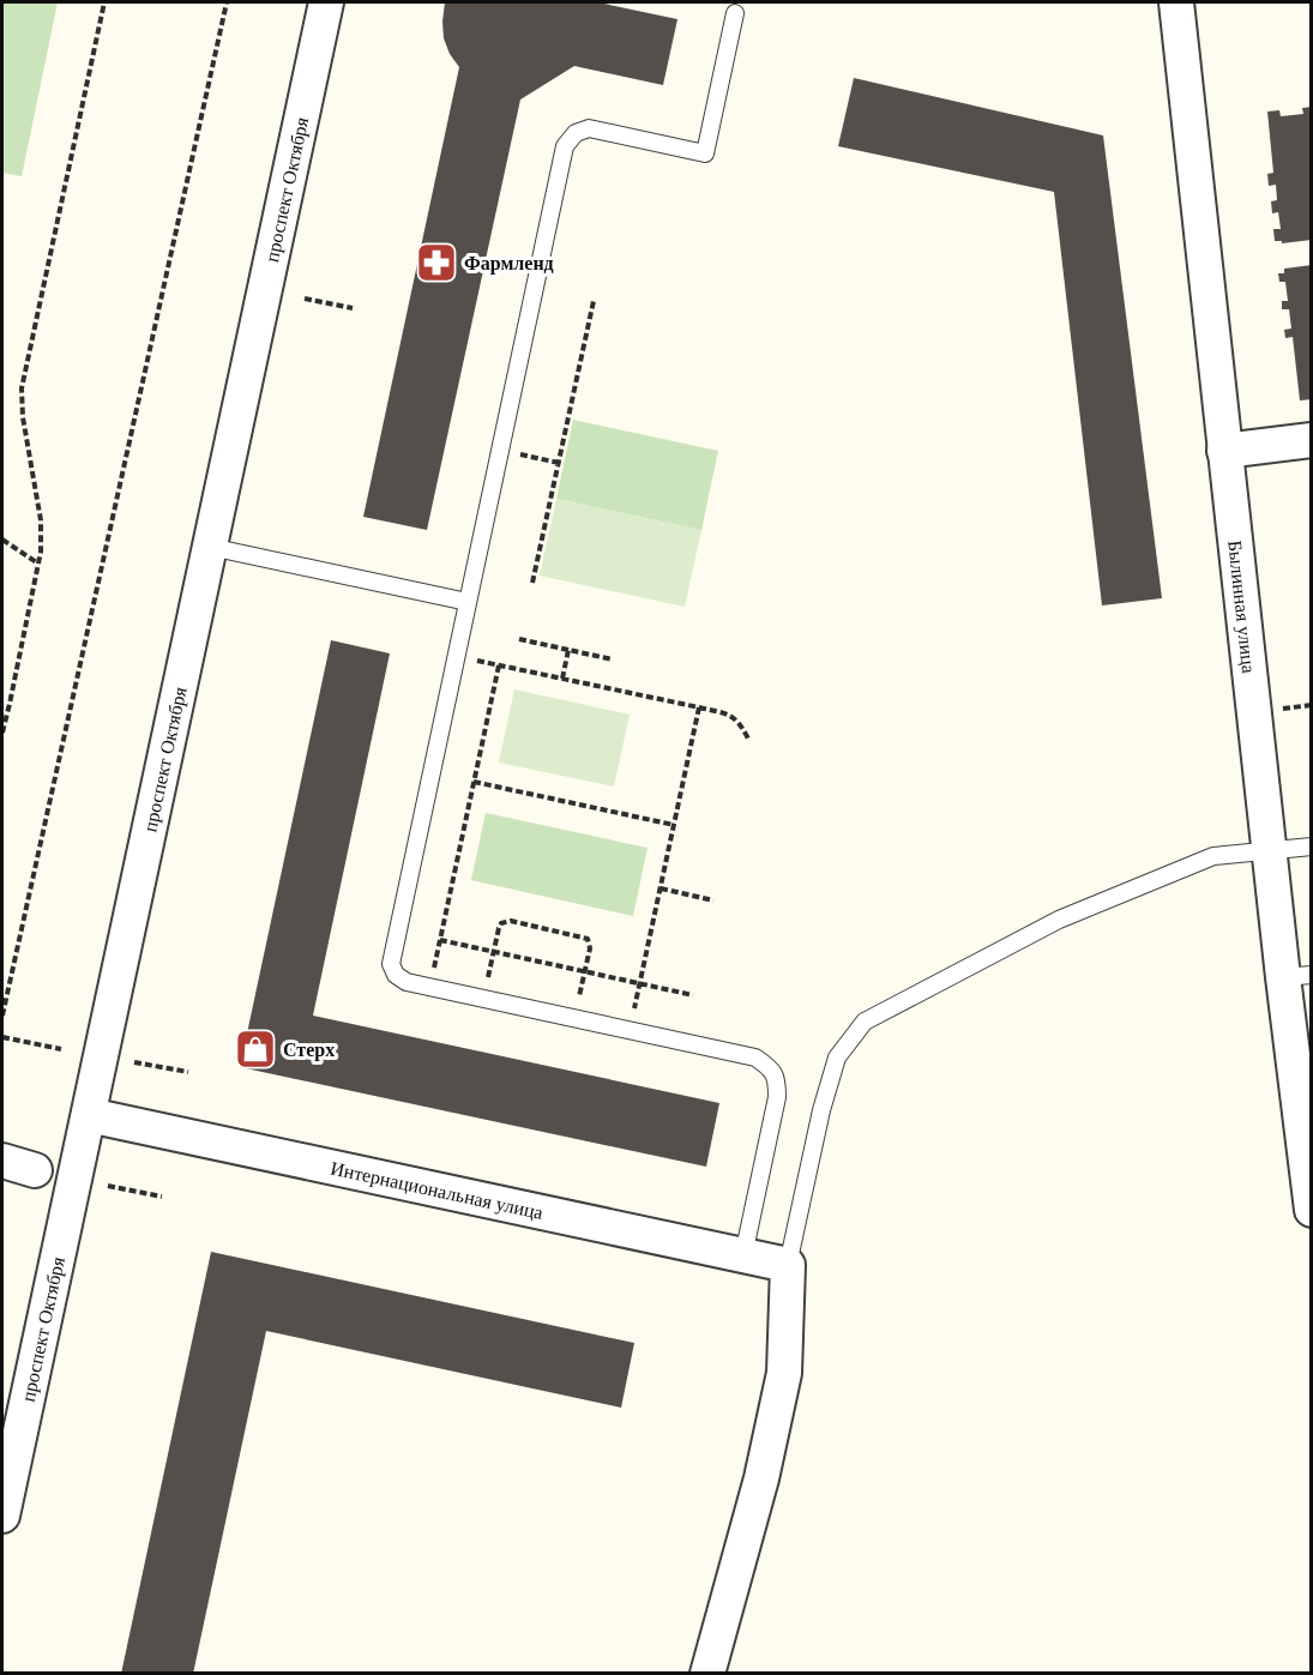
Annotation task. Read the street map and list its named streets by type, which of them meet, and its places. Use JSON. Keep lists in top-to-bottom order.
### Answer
{
  "streets": {
    "street": ["проспект Октября", "Былинная улица", "Интернациональная улица"]
  },
  "crossings": [
    ["проспект Октября", "Интернациональная улица"]
  ],
  "places": {
    "pharmacy": ["Фармленд"],
    "shop": ["Стерх"]
  }
}
